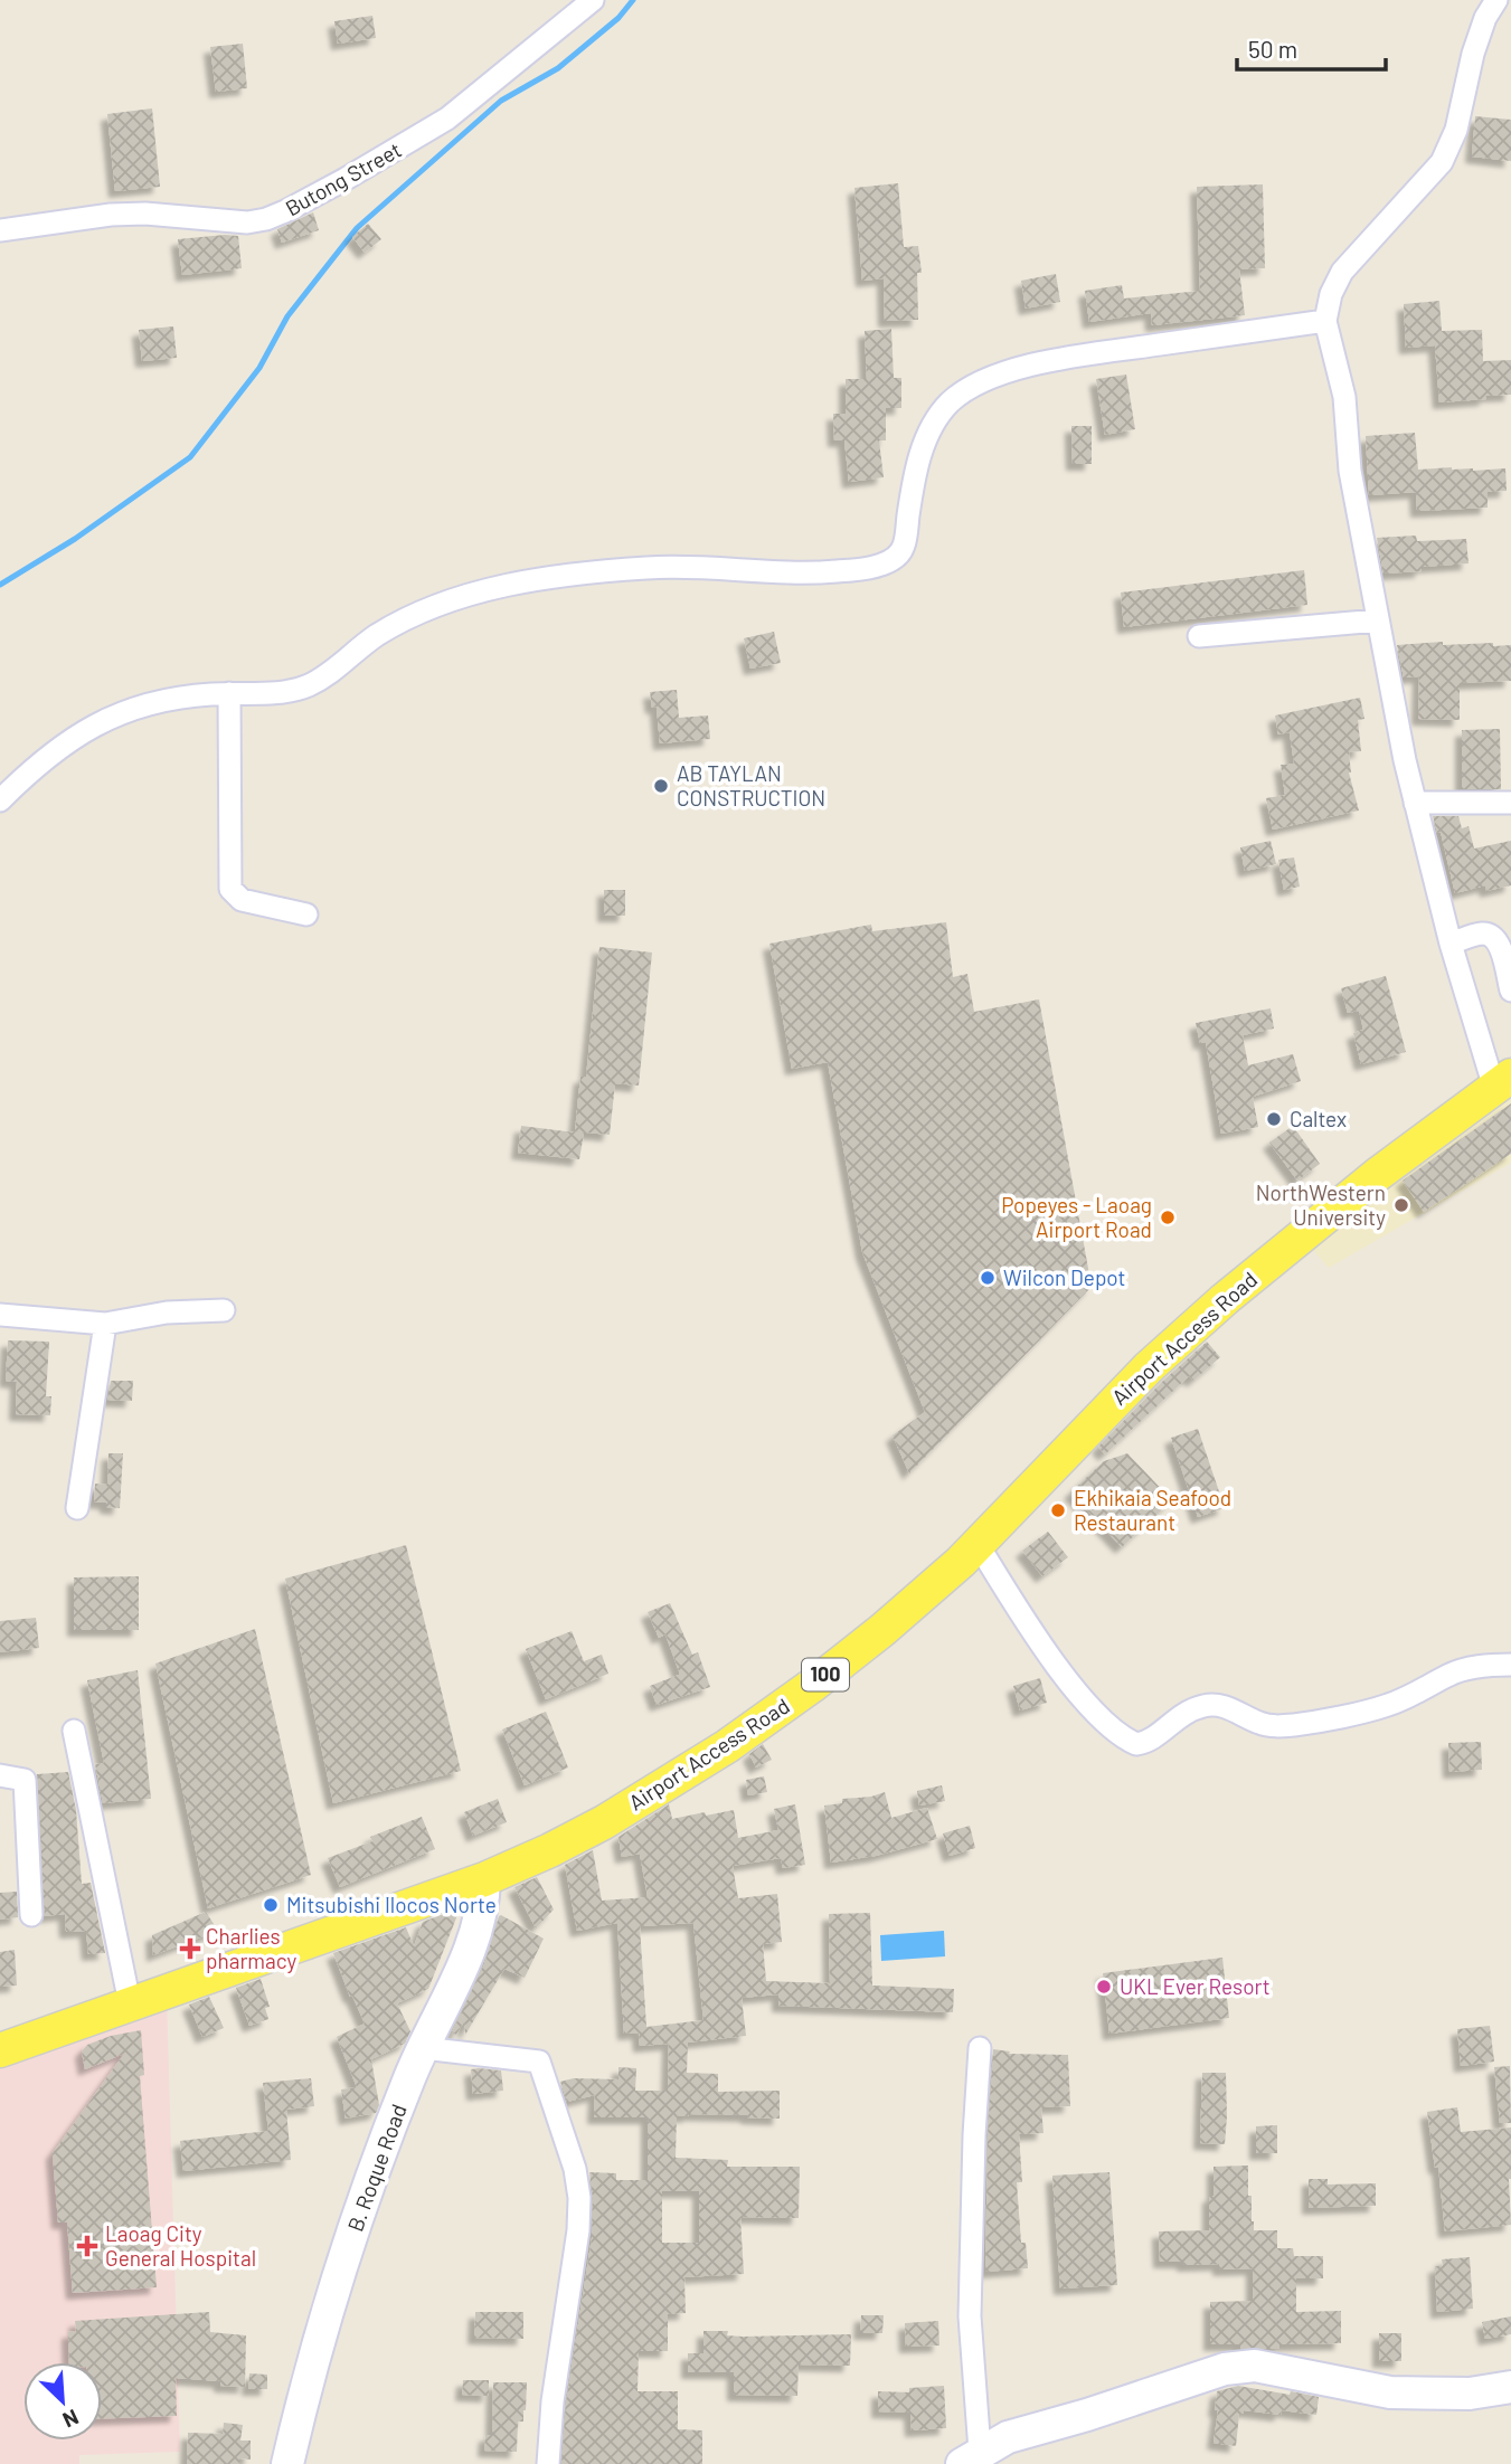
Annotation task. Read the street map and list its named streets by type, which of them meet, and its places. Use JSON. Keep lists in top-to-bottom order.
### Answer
{
  "streets": {
    "main road": ["Airport Access Road", "100"],
    "street": ["Butong Street", "B. Roque Road"]
  },
  "crossings": [
    ["Airport Access Road", "B. Roque Road"]
  ],
  "places": {
    "other": [
      "AB TAYLAN CONSTRUCTION",
      "Caltex",
      "NorthWestern University",
      "Popeyes - Laoag Airport Road",
      "Wilcon Depot",
      "Ekhikaia Seafood Restaurant",
      "Mitsubishi Ilocos Norte",
      "UKL Ever Resort"
    ],
    "health": ["Charlies pharmacy", "Laoag City General Hospital"]
  },
  "scale_bar": "50 m",
  "north": "bottom right"
}
